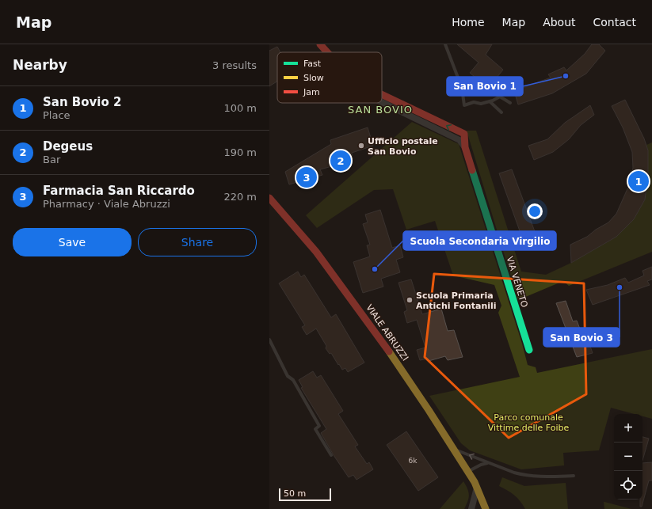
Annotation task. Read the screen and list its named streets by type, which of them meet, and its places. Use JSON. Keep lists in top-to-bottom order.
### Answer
{
  "streets": {
    "street": ["VIA VENETO", "VIALE ABRUZZI"]
  },
  "districts": ["SAN BOVIO"],
  "parks": ["Parco comunale Vittime delle Foibe"],
  "places": [
    "San Bovio 1",
    "Ufficio postale San Bovio",
    "Scuola Secondaria Virgilio",
    "San Bovio 3",
    "Scuola Primaria Antichi Fontanili"
  ],
  "house_numbers": ["6k"],
  "legend": ["Fast", "Slow", "Jam"],
  "scale_bar": "50 m",
  "page": {
    "header": "Map",
    "nav": [
      "Home",
      "Map",
      "About",
      "Contact"
    ],
    "heading": ["Nearby", "3 results"],
    "list": [
      {
        "mark": "1",
        "name": "San Bovio 2",
        "note": "Place",
        "value": "100 m"
      },
      {
        "mark": "2",
        "name": "Degeus",
        "note": "Bar",
        "value": "190 m"
      },
      {
        "mark": "3",
        "name": "Farmacia San Riccardo",
        "note": "Pharmacy · Viale Abruzzi",
        "value": "220 m"
      }
    ],
    "pins": ["2", "3", "1"],
    "buttons": ["Save", "Share"],
    "map_buttons": ["+", "−"],
    "scale": "50 m"
  }
}
